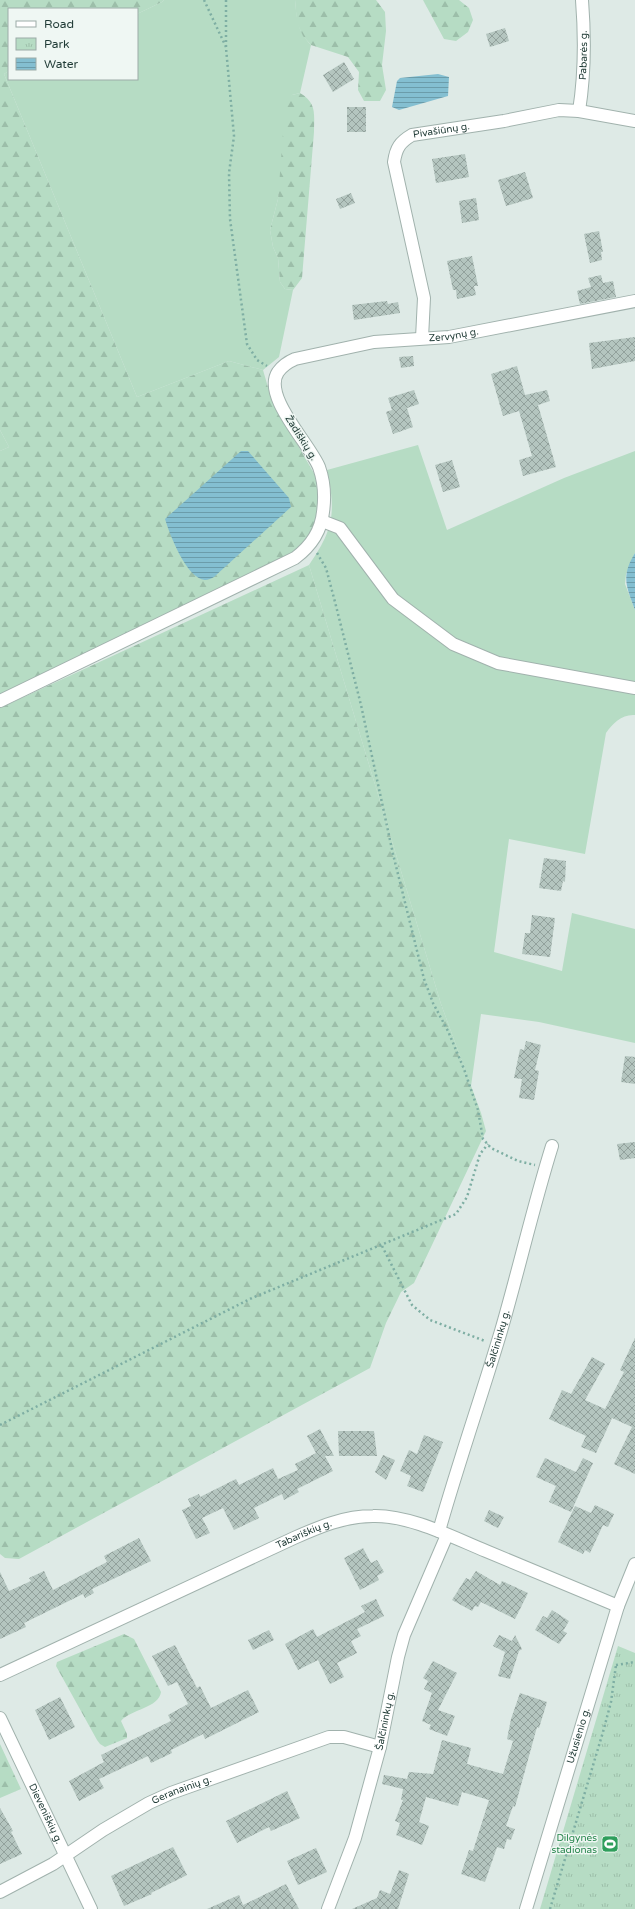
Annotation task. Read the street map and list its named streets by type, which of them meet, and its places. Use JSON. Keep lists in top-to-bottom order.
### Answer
{
  "streets": {
    "street": [
      "Pabarės g.",
      "Pivašiūnų g.",
      "Zervynų g.",
      "Žadiškių g.",
      "Šalčininkų g.",
      "Tabariškių g.",
      "Užusienio g.",
      "Geranainių g.",
      "Dieveniškių g."
    ]
  },
  "crossings": [
    ["Pabarės g.", "Pivašiūnų g."],
    ["Pivašiūnų g.", "Zervynų g."],
    ["Zervynų g.", "Žadiškių g."],
    ["Šalčininkų g.", "Tabariškių g."],
    ["Šalčininkų g.", "Geranainių g."],
    ["Tabariškių g.", "Užusienio g."],
    ["Geranainių g.", "Dieveniškių g."]
  ],
  "places": {
    "sports": ["Dilgynės stadionas"]
  },
  "legend": ["Road", "Park", "Water"]
}
